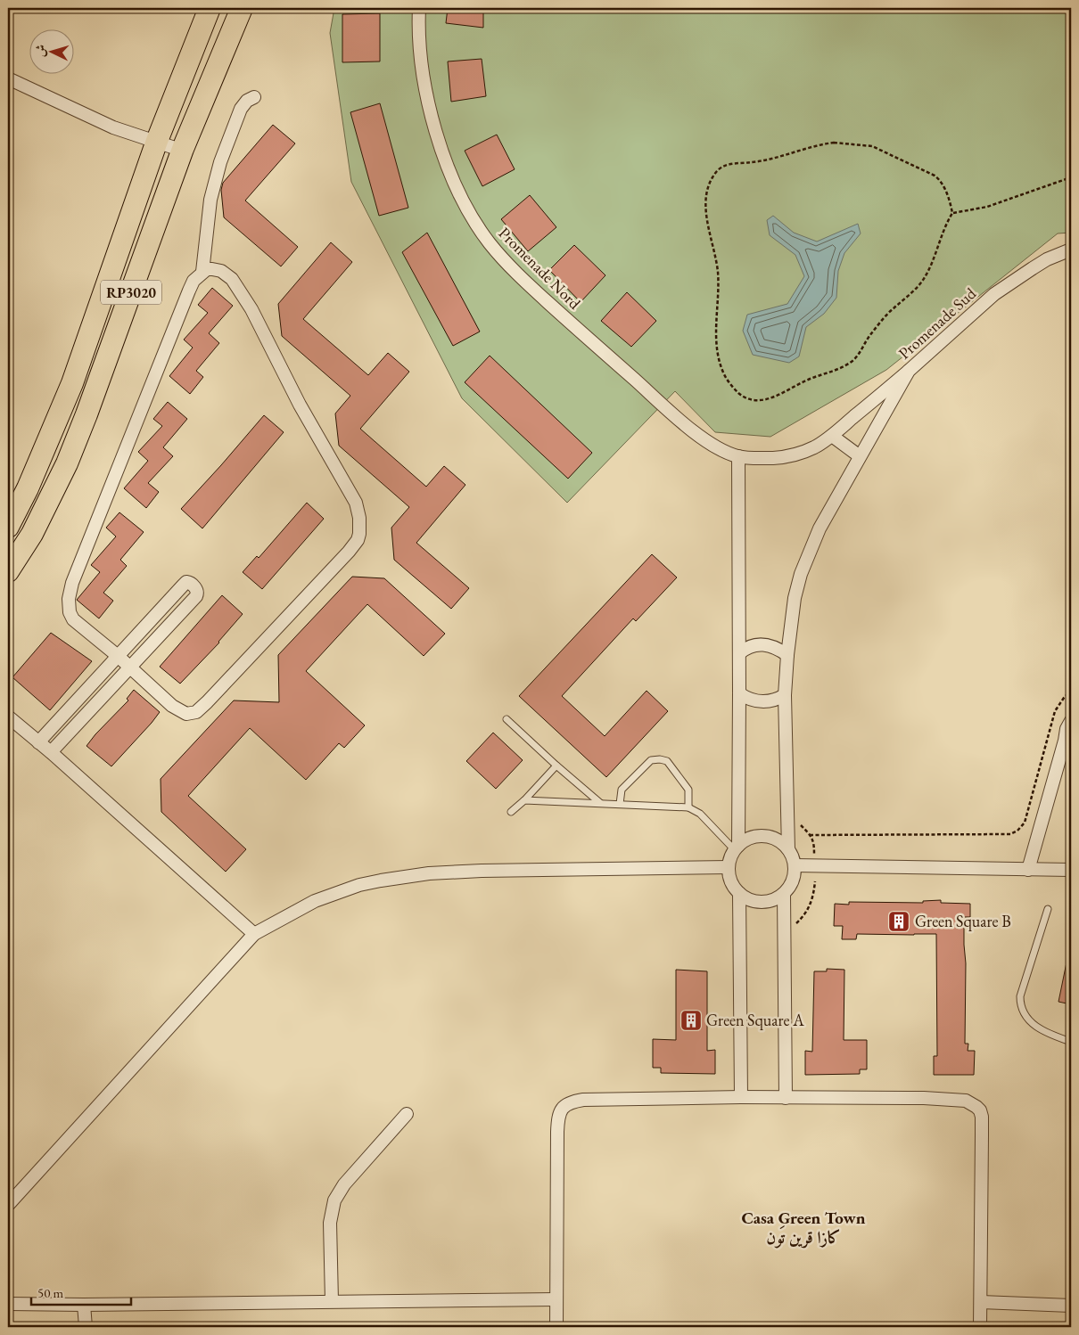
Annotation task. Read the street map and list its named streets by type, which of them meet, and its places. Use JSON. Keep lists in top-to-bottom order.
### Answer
{
  "streets": {
    "highway": ["RP3020"],
    "street": ["Promenade Nord", "Promenade Sud"]
  },
  "districts": ["Casa Green Town كازا قرين تَون"],
  "places": {
    "building": ["Green Square B", "Green Square A"]
  },
  "scale_bar": "50 m",
  "north": "left"
}
